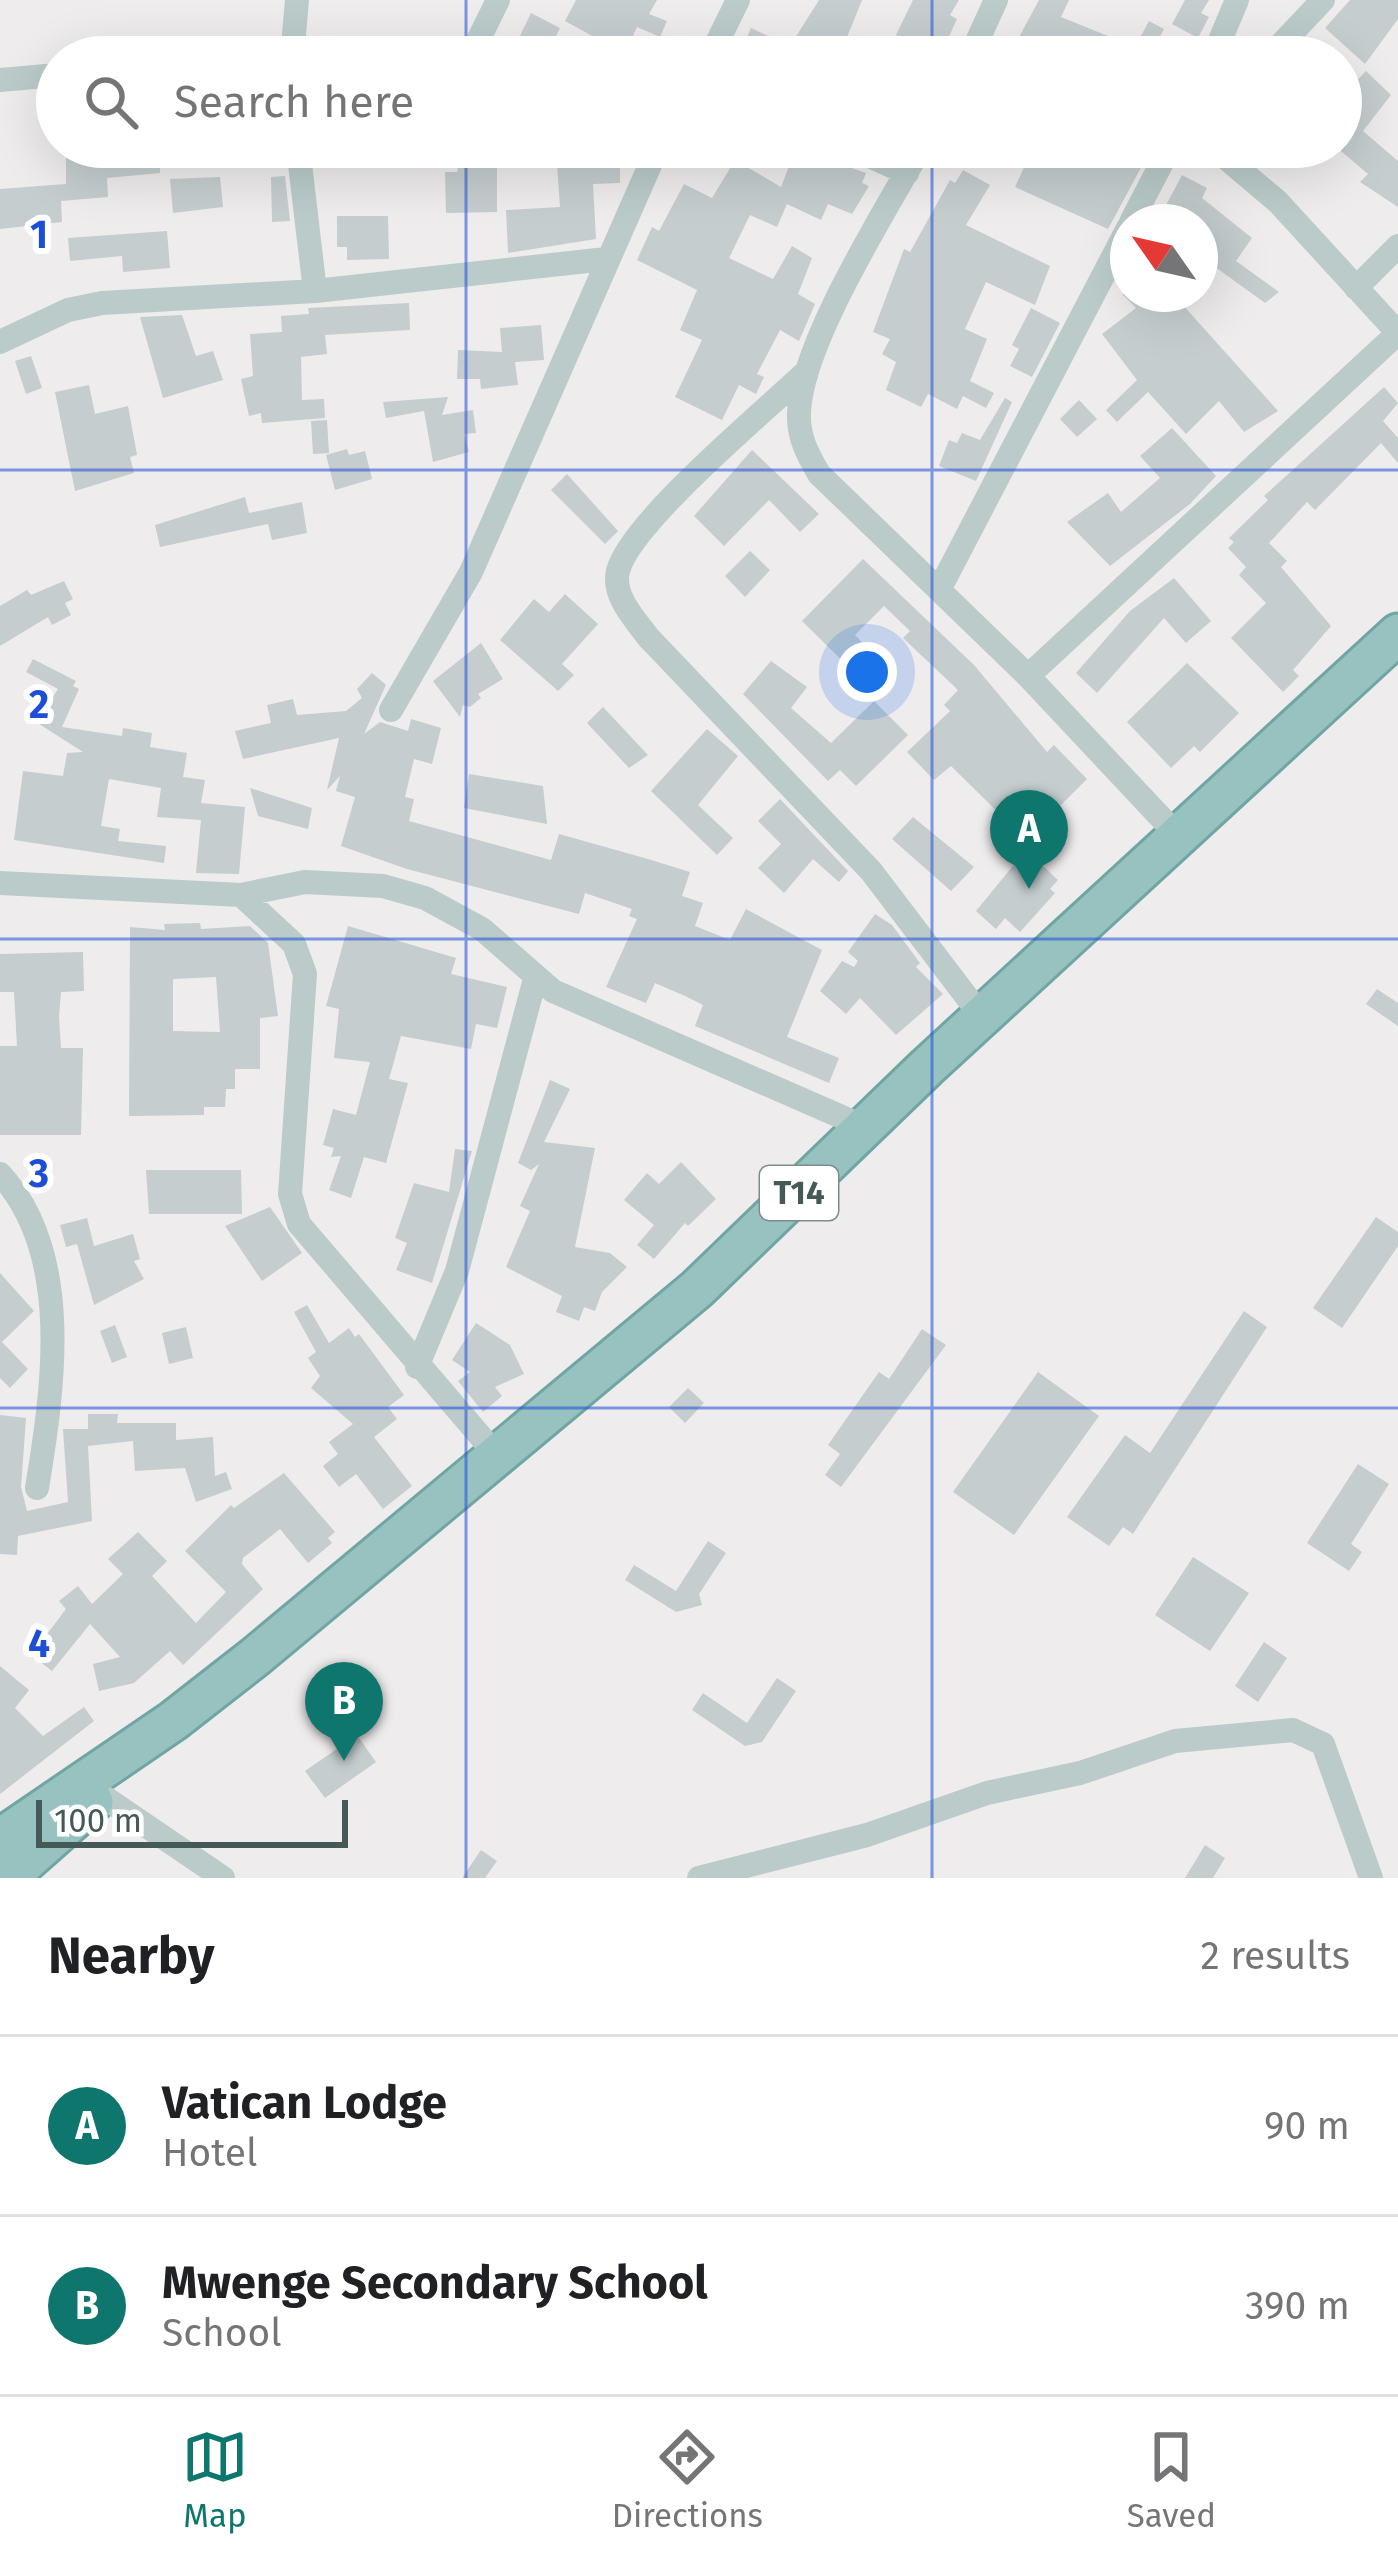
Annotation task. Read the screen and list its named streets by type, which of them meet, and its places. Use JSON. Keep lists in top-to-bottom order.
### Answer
{
  "streets": {
    "highway": ["T14"]
  },
  "scale_bar": "100 m",
  "north": "top left",
  "page": {
    "search": "Search here",
    "pins": ["A", "B"],
    "scale": "100 m",
    "heading": ["Nearby", "2 results"],
    "list": [
      {
        "mark": "A",
        "name": "Vatican Lodge",
        "note": "Hotel",
        "value": "90 m"
      },
      {
        "mark": "B",
        "name": "Mwenge Secondary School",
        "note": "School",
        "value": "390 m"
      }
    ],
    "nav": ["Map", "Directions", "Saved"]
  },
  "grid": {
    "rows": [
      "1",
      "2",
      "3",
      "4"
    ]
  }
}
